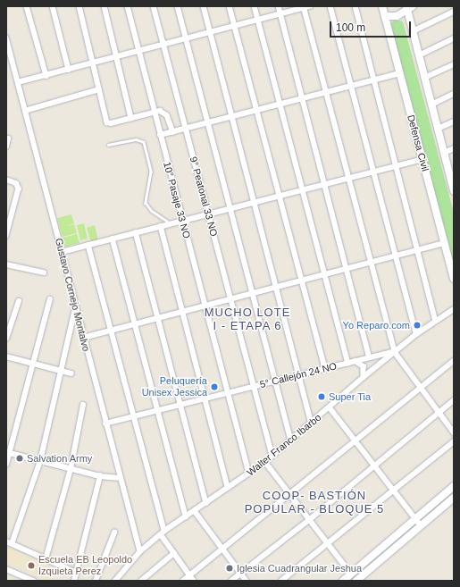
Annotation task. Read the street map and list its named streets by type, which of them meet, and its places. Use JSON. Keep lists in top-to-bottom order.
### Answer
{
  "streets": {
    "street": [
      "Defensa Civil",
      "9° Peatonal 33 NO",
      "10° Pasaje 33 NO",
      "Gustavo Cornejo Montalvo",
      "5° Callejón 24 NO",
      "Walter Franco Ibarbo"
    ]
  },
  "crossings": [
    ["9° Peatonal 33 NO", "5° Callejón 24 NO"],
    ["9° Peatonal 33 NO", "Walter Franco Ibarbo"],
    ["10° Pasaje 33 NO", "5° Callejón 24 NO"],
    ["10° Pasaje 33 NO", "Walter Franco Ibarbo"],
    ["Gustavo Cornejo Montalvo", "5° Callejón 24 NO"],
    ["Gustavo Cornejo Montalvo", "Walter Franco Ibarbo"],
    ["5° Callejón 24 NO", "Walter Franco Ibarbo"]
  ],
  "districts": ["MUCHO LOTE I - ETAPA 6", "COOP- BASTIÓN POPULAR - BLOQUE 5"],
  "places": [
    "Yo Reparo.com",
    "Peluquería Unisex Jessica",
    "Super Tia",
    "Salvation Army",
    "Escuela EB Leopoldo Izquieta Perez",
    "Iglesia Cuadrangular Jeshua"
  ],
  "scale_bar": "100 m"
}
